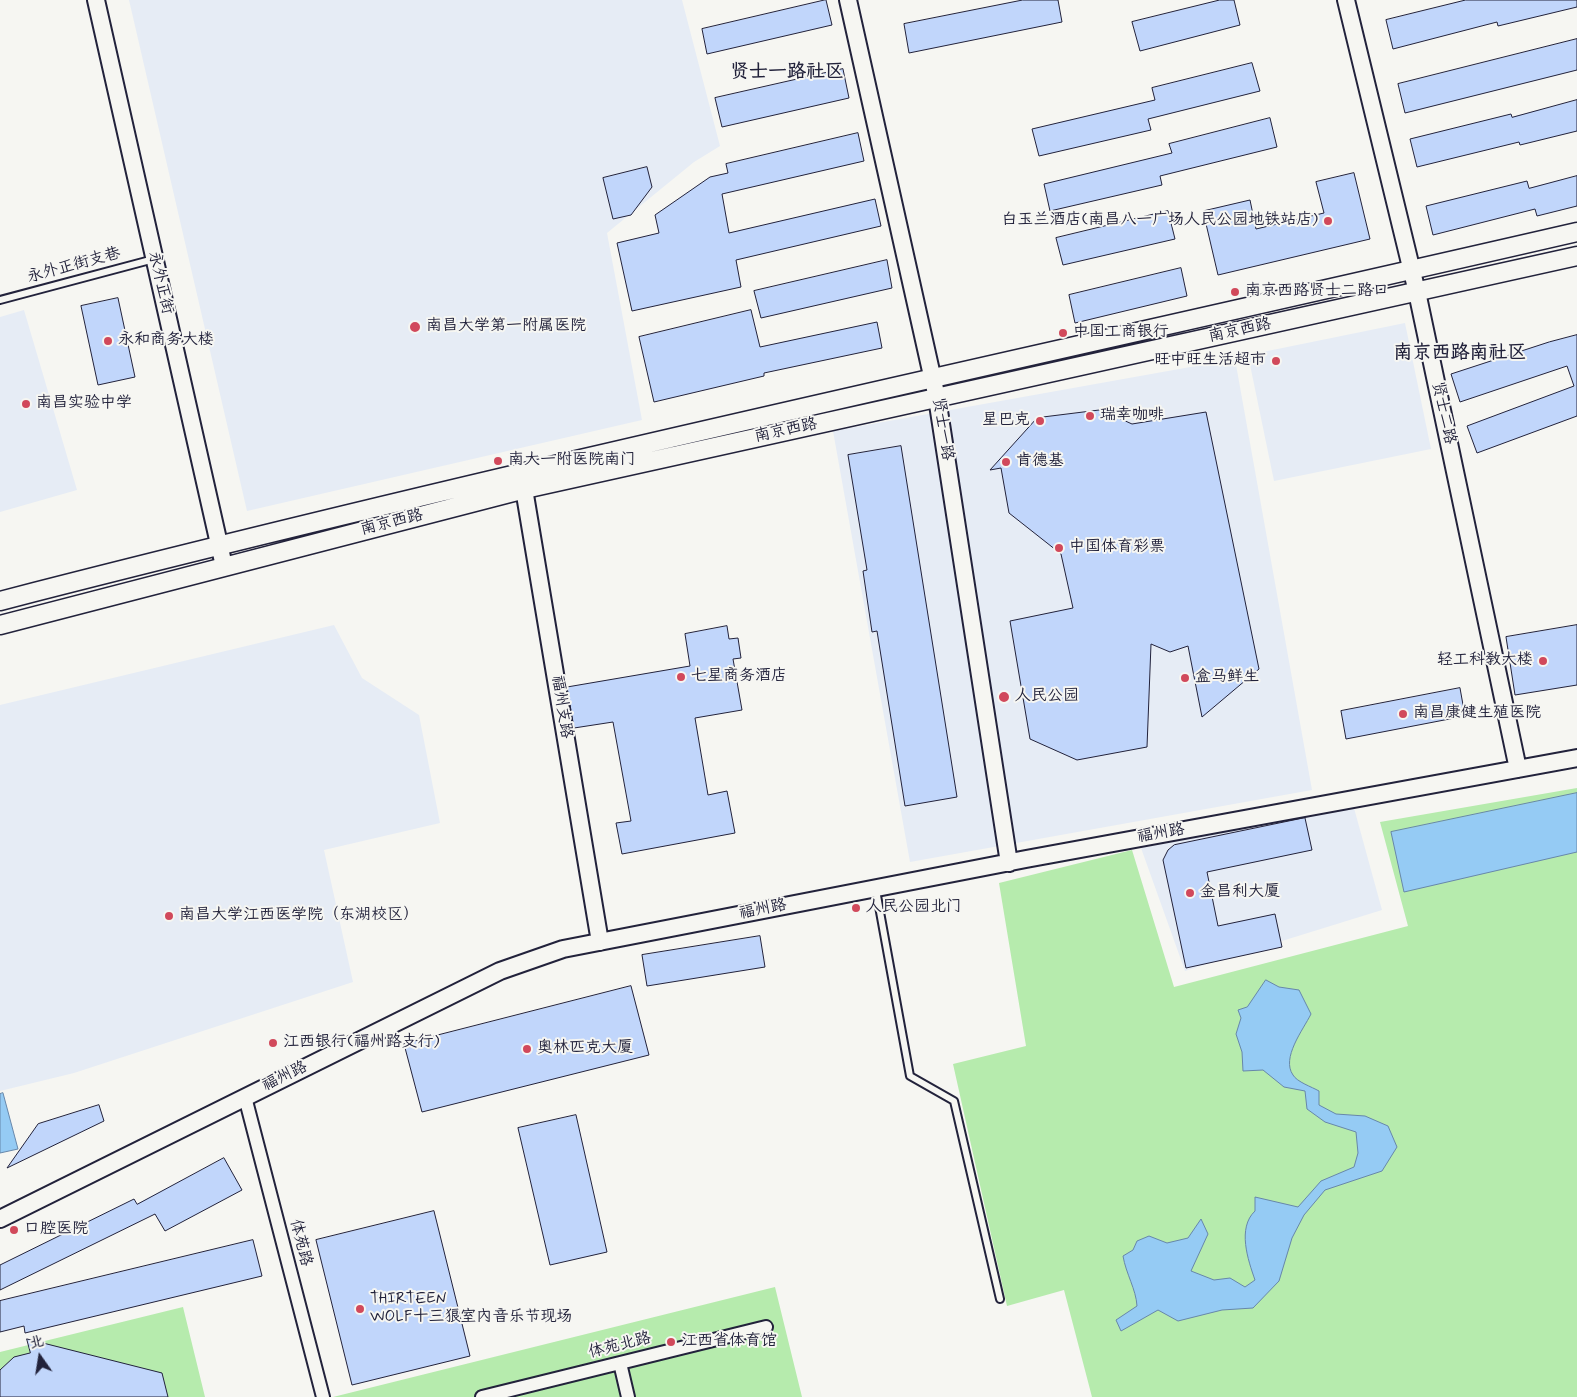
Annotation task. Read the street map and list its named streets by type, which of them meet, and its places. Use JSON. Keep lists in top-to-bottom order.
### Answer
{
  "streets": {
    "main road": ["南京西路"],
    "street": [
      "永外正街",
      "贤士二路",
      "贤士一路",
      "福州支路",
      "福州路",
      "体苑路",
      "体苑北路"
    ],
    "lane": ["永外正街支巷"]
  },
  "crossings": [
    ["永外正街支巷", "永外正街"],
    ["永外正街", "南京西路"],
    ["南京西路", "贤士二路"],
    ["南京西路", "贤士一路"],
    ["南京西路", "福州支路"],
    ["贤士二路", "福州路"],
    ["贤士一路", "福州路"],
    ["福州支路", "福州路"],
    ["福州路", "体苑路"]
  ],
  "districts": ["贤士一路社区", "南京西路南社区"],
  "places": [
    "白玉兰酒店(南昌八一广场人民公园地铁站店)",
    "南京西路贤士二路口",
    "南昌大学第一附属医院",
    "中国工商银行",
    "永和商务大楼",
    "旺中旺生活超市",
    "南昌实验中学",
    "瑞幸咖啡",
    "星巴克",
    "南大一附医院南门",
    "肯德基",
    "中国体育彩票",
    "轻工科教大楼",
    "七星商务酒店",
    "盒马鲜生",
    "人民公园",
    "南昌康健生殖医院",
    "金昌利大厦",
    "人民公园北门",
    "南昌大学江西医学院（东湖校区）",
    "江西银行(福州路支行)",
    "奥林匹克大厦",
    "口腔医院",
    "THIRTEEN WOLF十三狼室内音乐节现场",
    "江西省体育馆"
  ],
  "north": "top"
}
